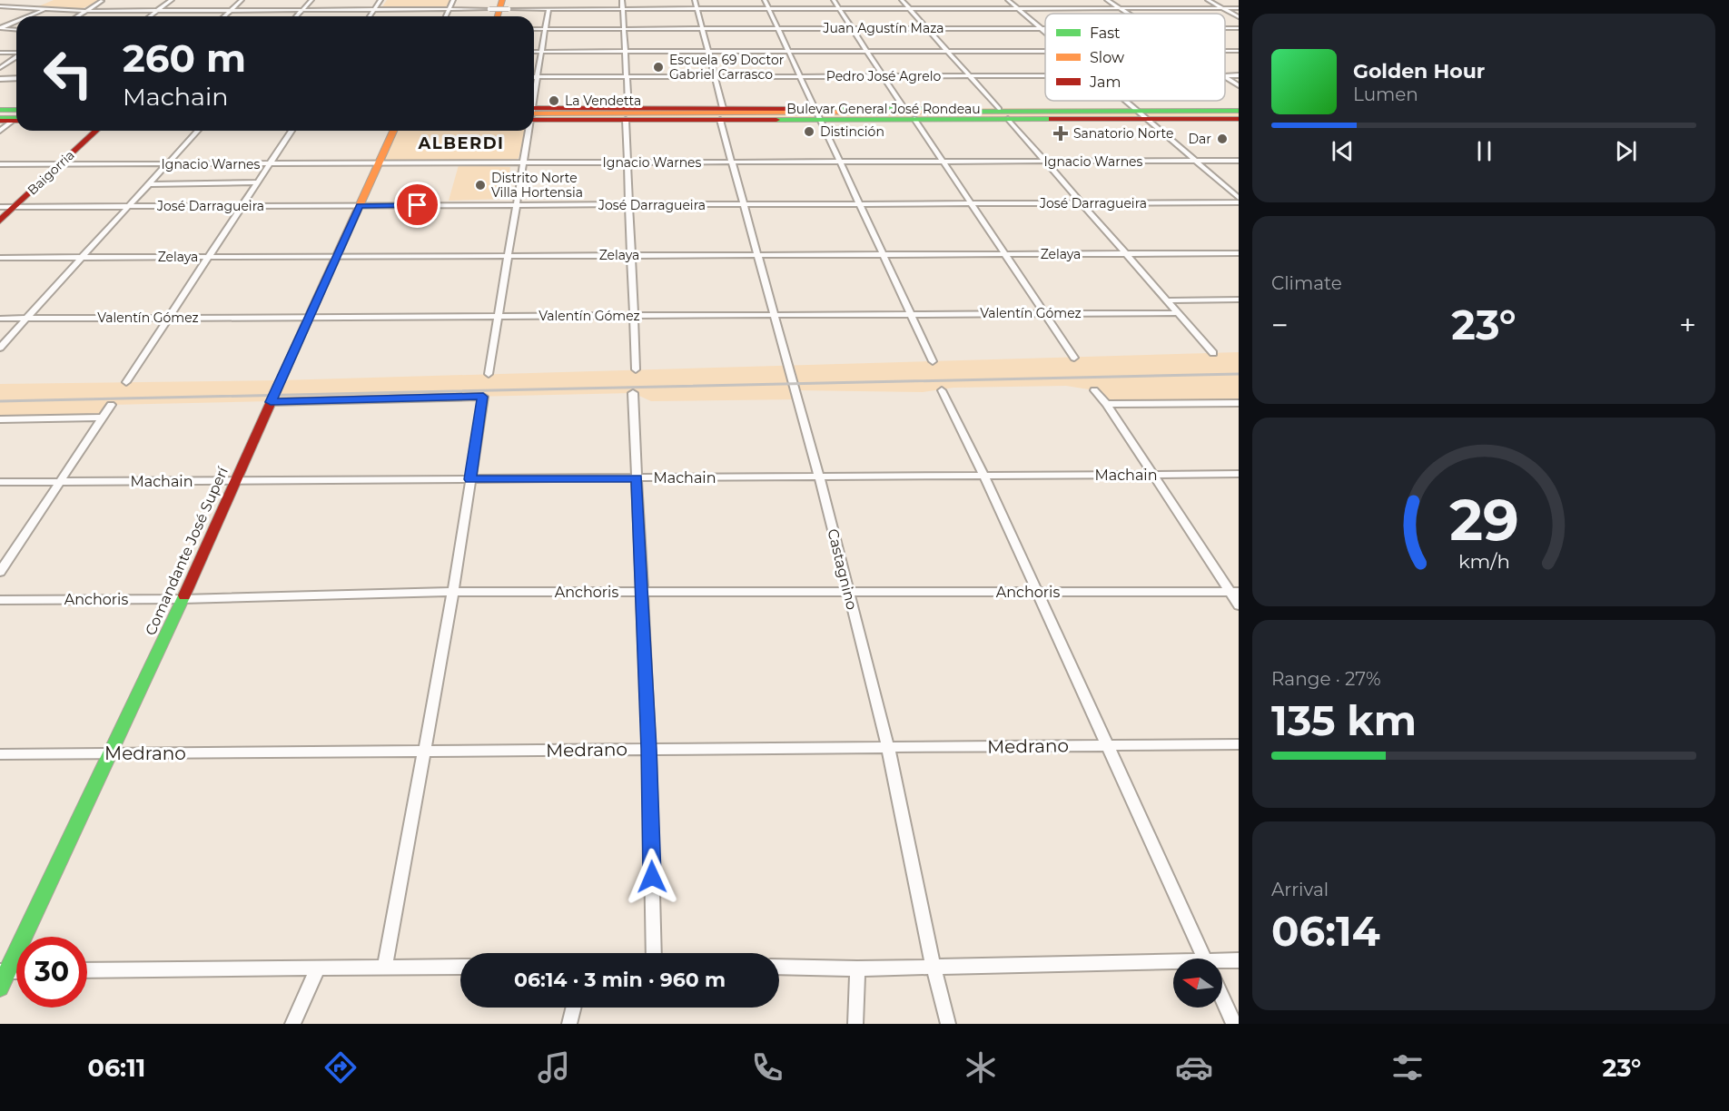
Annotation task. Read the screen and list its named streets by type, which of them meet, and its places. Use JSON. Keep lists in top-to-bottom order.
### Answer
{
  "streets": {
    "main road": ["Bulevar General José Rondeau", "Baigorria", "Comandante José Superí"],
    "street": [
      "Juan Agustín Maza",
      "Pedro José Agrelo",
      "Ignacio Warnes",
      "José Darragueira",
      "Zelaya",
      "Valentín Gómez",
      "Machain",
      "Castagnino",
      "Anchoris",
      "Medrano"
    ]
  },
  "crossings": [
    ["Juan Agustín Maza", "Castagnino"],
    ["Pedro José Agrelo", "Castagnino"],
    ["Bulevar General José Rondeau", "Castagnino"],
    ["Ignacio Warnes", "Baigorria"],
    ["Ignacio Warnes", "Comandante José Superí"],
    ["Ignacio Warnes", "Castagnino"],
    ["Baigorria", "José Darragueira"],
    ["José Darragueira", "Comandante José Superí"],
    ["José Darragueira", "Castagnino"],
    ["Zelaya", "Comandante José Superí"],
    ["Zelaya", "Castagnino"],
    ["Valentín Gómez", "Comandante José Superí"],
    ["Valentín Gómez", "Castagnino"],
    ["Machain", "Comandante José Superí"],
    ["Machain", "Castagnino"],
    ["Comandante José Superí", "Anchoris"],
    ["Comandante José Superí", "Medrano"],
    ["Castagnino", "Anchoris"],
    ["Castagnino", "Medrano"]
  ],
  "districts": ["ALBERDI"],
  "places": {
    "other": [
      "Escuela 69 Doctor Gabriel Carrasco",
      "La Vendetta",
      "Distinción",
      "Dar",
      "Distrito Norte Villa Hortensia"
    ],
    "health": ["Sanatorio Norte"]
  },
  "legend": ["Fast", "Slow", "Jam"],
  "north": "left",
  "page": {
    "turn": ["260 m", "Machain"],
    "song": ["Golden Hour", "Lumen"],
    "tile": [
      "Climate",
      ["Range · 27%", "135 km"],
      ["Arrival", "06:14"]
    ],
    "heat": ["−", "23°", "+"],
    "limit": "30",
    "trip": "06:14 · 3 min · 960 m",
    "tabs": ["06:11", "23°"],
    "gauge": ["29", "km/h"]
  }
}
